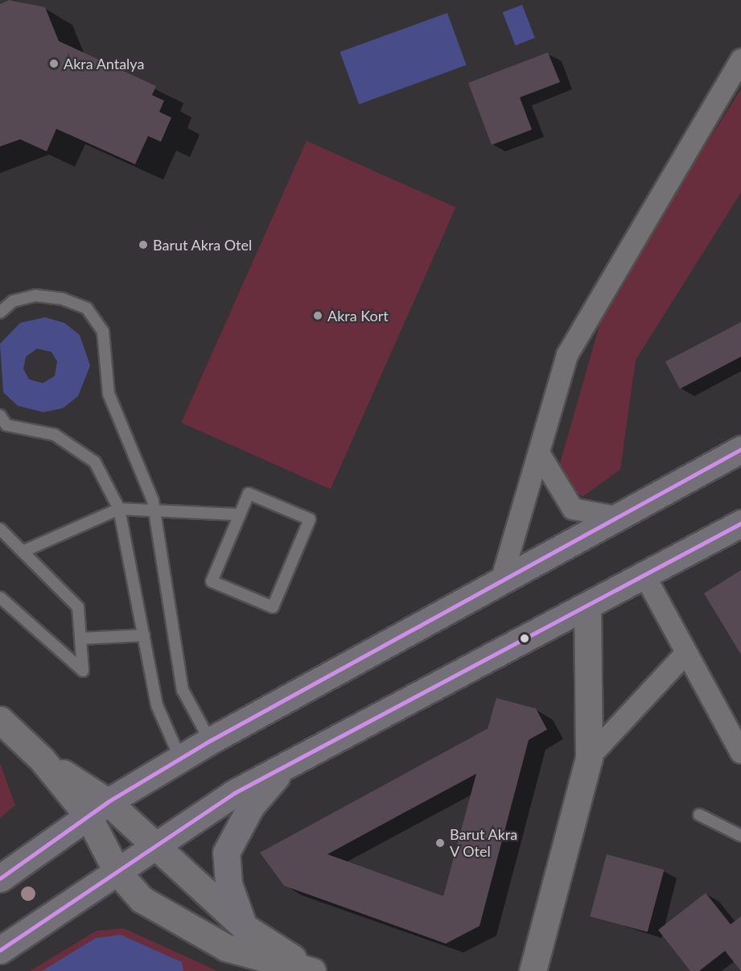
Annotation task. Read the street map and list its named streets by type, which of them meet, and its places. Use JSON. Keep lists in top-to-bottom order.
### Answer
{
  "places": [
    "Akra Antalya",
    "Barut Akra Otel",
    "Akra Kort",
    "Barut Akra V Otel"
  ]
}
